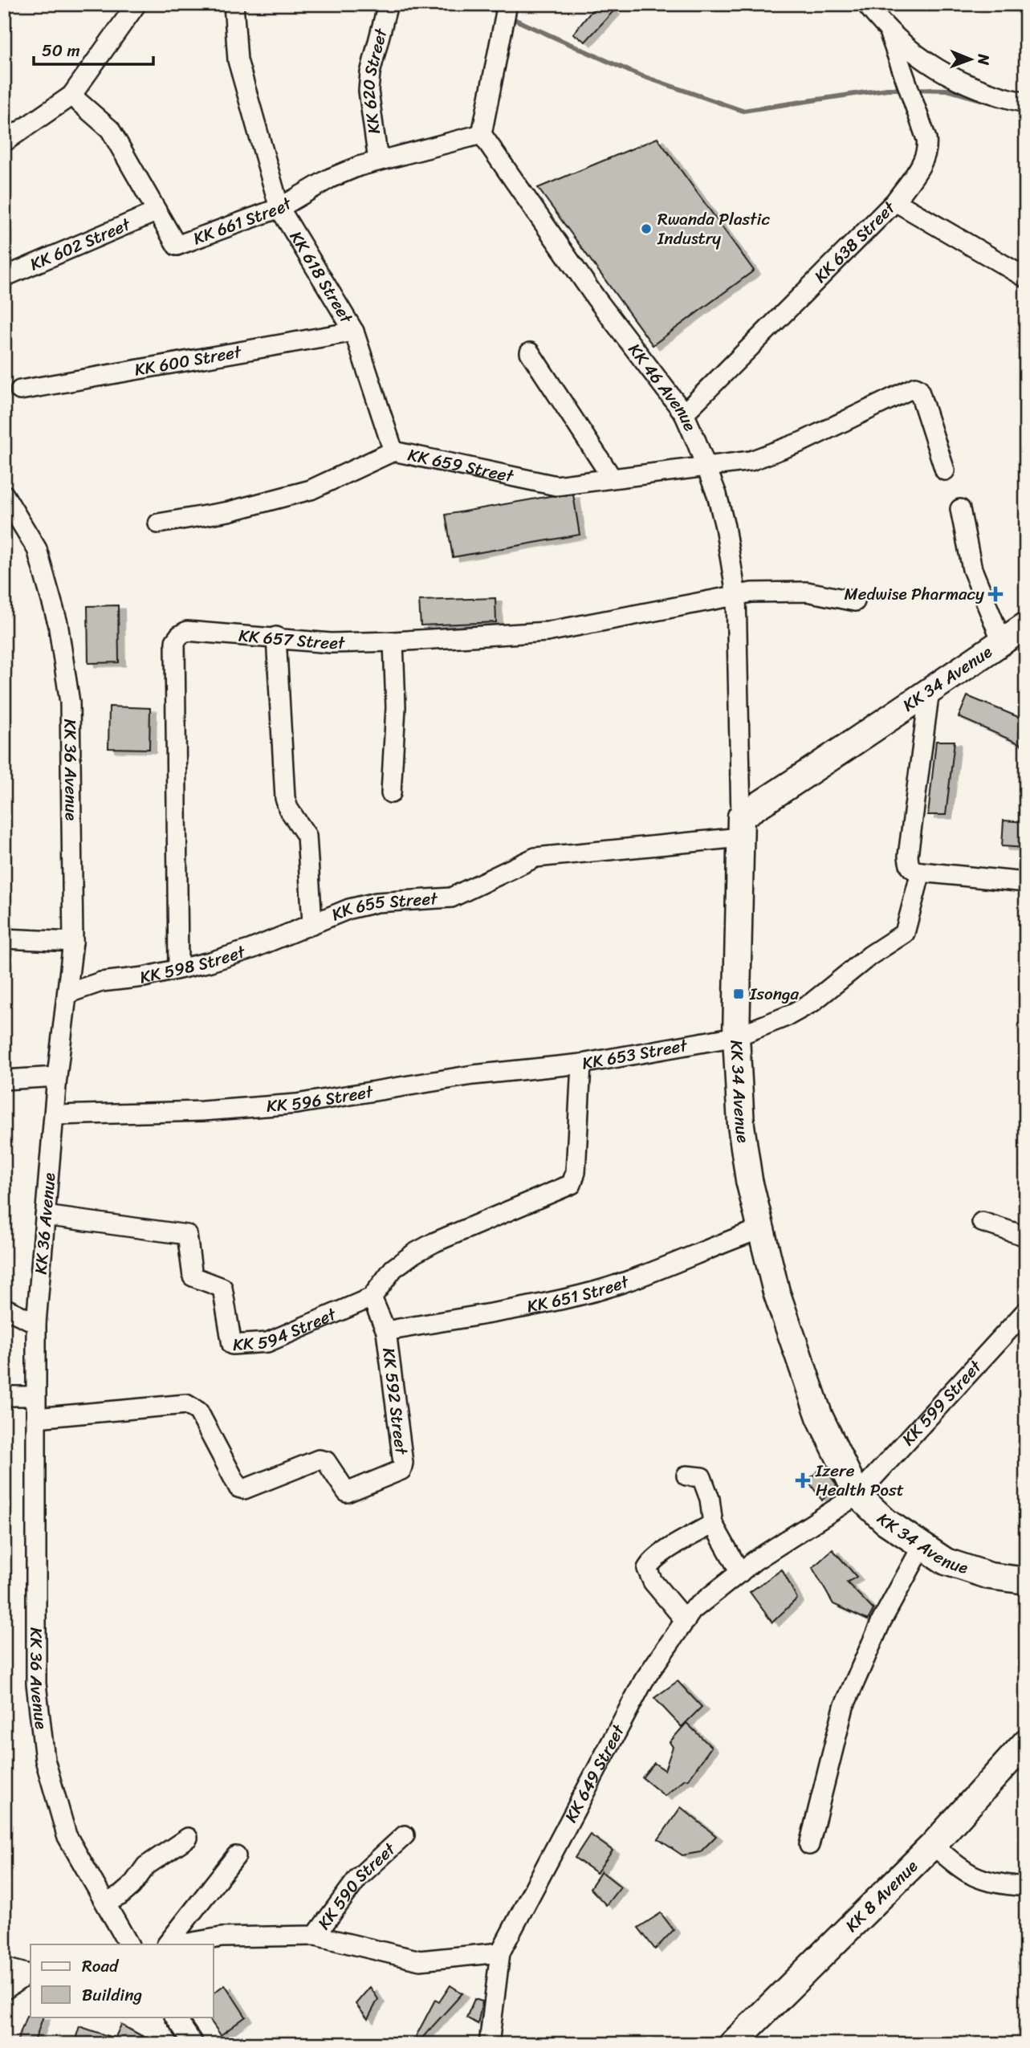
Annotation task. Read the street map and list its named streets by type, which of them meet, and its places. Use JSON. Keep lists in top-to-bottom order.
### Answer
{
  "streets": {
    "main road": ["KK 34 Avenue", "KK 8 Avenue"],
    "street": [
      "KK 620 Street",
      "KK 661 Street",
      "KK 638 Street",
      "KK 602 Street",
      "KK 618 Street",
      "KK 600 Street",
      "KK 46 Avenue",
      "KK 659 Street",
      "KK 657 Street",
      "KK 36 Avenue",
      "KK 655 Street",
      "KK 598 Street",
      "KK 653 Street",
      "KK 596 Street",
      "KK 651 Street",
      "KK 594 Street",
      "KK 592 Street",
      "KK 599 Street",
      "KK 649 Street",
      "KK 590 Street"
    ]
  },
  "crossings": [
    ["KK 620 Street", "KK 661 Street"],
    ["KK 661 Street", "KK 602 Street"],
    ["KK 661 Street", "KK 618 Street"],
    ["KK 661 Street", "KK 46 Avenue"],
    ["KK 638 Street", "KK 46 Avenue"],
    ["KK 618 Street", "KK 600 Street"],
    ["KK 618 Street", "KK 659 Street"],
    ["KK 46 Avenue", "KK 659 Street"],
    ["KK 46 Avenue", "KK 657 Street"],
    ["KK 46 Avenue", "KK 34 Avenue"],
    ["KK 46 Avenue", "KK 655 Street"],
    ["KK 657 Street", "KK 655 Street"],
    ["KK 657 Street", "KK 598 Street"],
    ["KK 34 Avenue", "KK 655 Street"],
    ["KK 34 Avenue", "KK 653 Street"],
    ["KK 34 Avenue", "KK 651 Street"],
    ["KK 34 Avenue", "KK 599 Street"],
    ["KK 34 Avenue", "KK 649 Street"],
    ["KK 36 Avenue", "KK 598 Street"],
    ["KK 36 Avenue", "KK 596 Street"],
    ["KK 36 Avenue", "KK 594 Street"],
    ["KK 36 Avenue", "KK 592 Street"],
    ["KK 655 Street", "KK 598 Street"],
    ["KK 653 Street", "KK 596 Street"],
    ["KK 653 Street", "KK 594 Street"],
    ["KK 651 Street", "KK 592 Street"],
    ["KK 594 Street", "KK 592 Street"],
    ["KK 599 Street", "KK 649 Street"]
  ],
  "places": {
    "other": ["Rwanda Plastic Industry"],
    "health": ["Medwise Pharmacy", "Izere Health Post"],
    "transit": ["Isonga"]
  },
  "legend": ["Road", "Building"],
  "scale_bar": "50 m",
  "north": "right"
}
